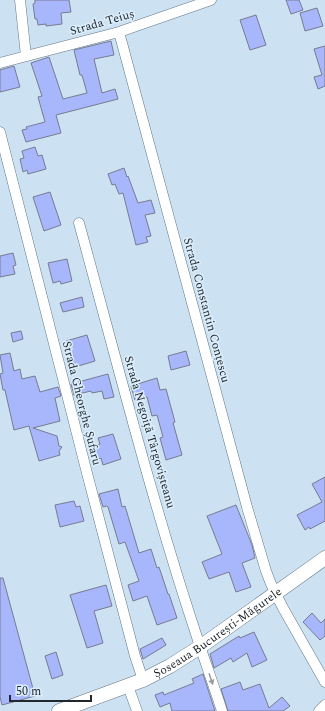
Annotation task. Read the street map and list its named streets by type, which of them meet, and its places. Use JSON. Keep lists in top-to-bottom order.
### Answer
{
  "streets": {
    "main road": ["Șoseaua București-Măgurele"],
    "street": [
      "Strada Teiuș",
      "Strada Constantin Conțescu",
      "Strada Gheorghe Șufaru",
      "Strada Negoiță Târgovișteanu"
    ]
  },
  "crossings": [
    ["Strada Teiuș", "Strada Constantin Conțescu"],
    ["Strada Constantin Conțescu", "Șoseaua București-Măgurele"],
    ["Strada Gheorghe Șufaru", "Șoseaua București-Măgurele"],
    ["Strada Negoiță Târgovișteanu", "Șoseaua București-Măgurele"]
  ],
  "scale_bar": "50 m"
}
